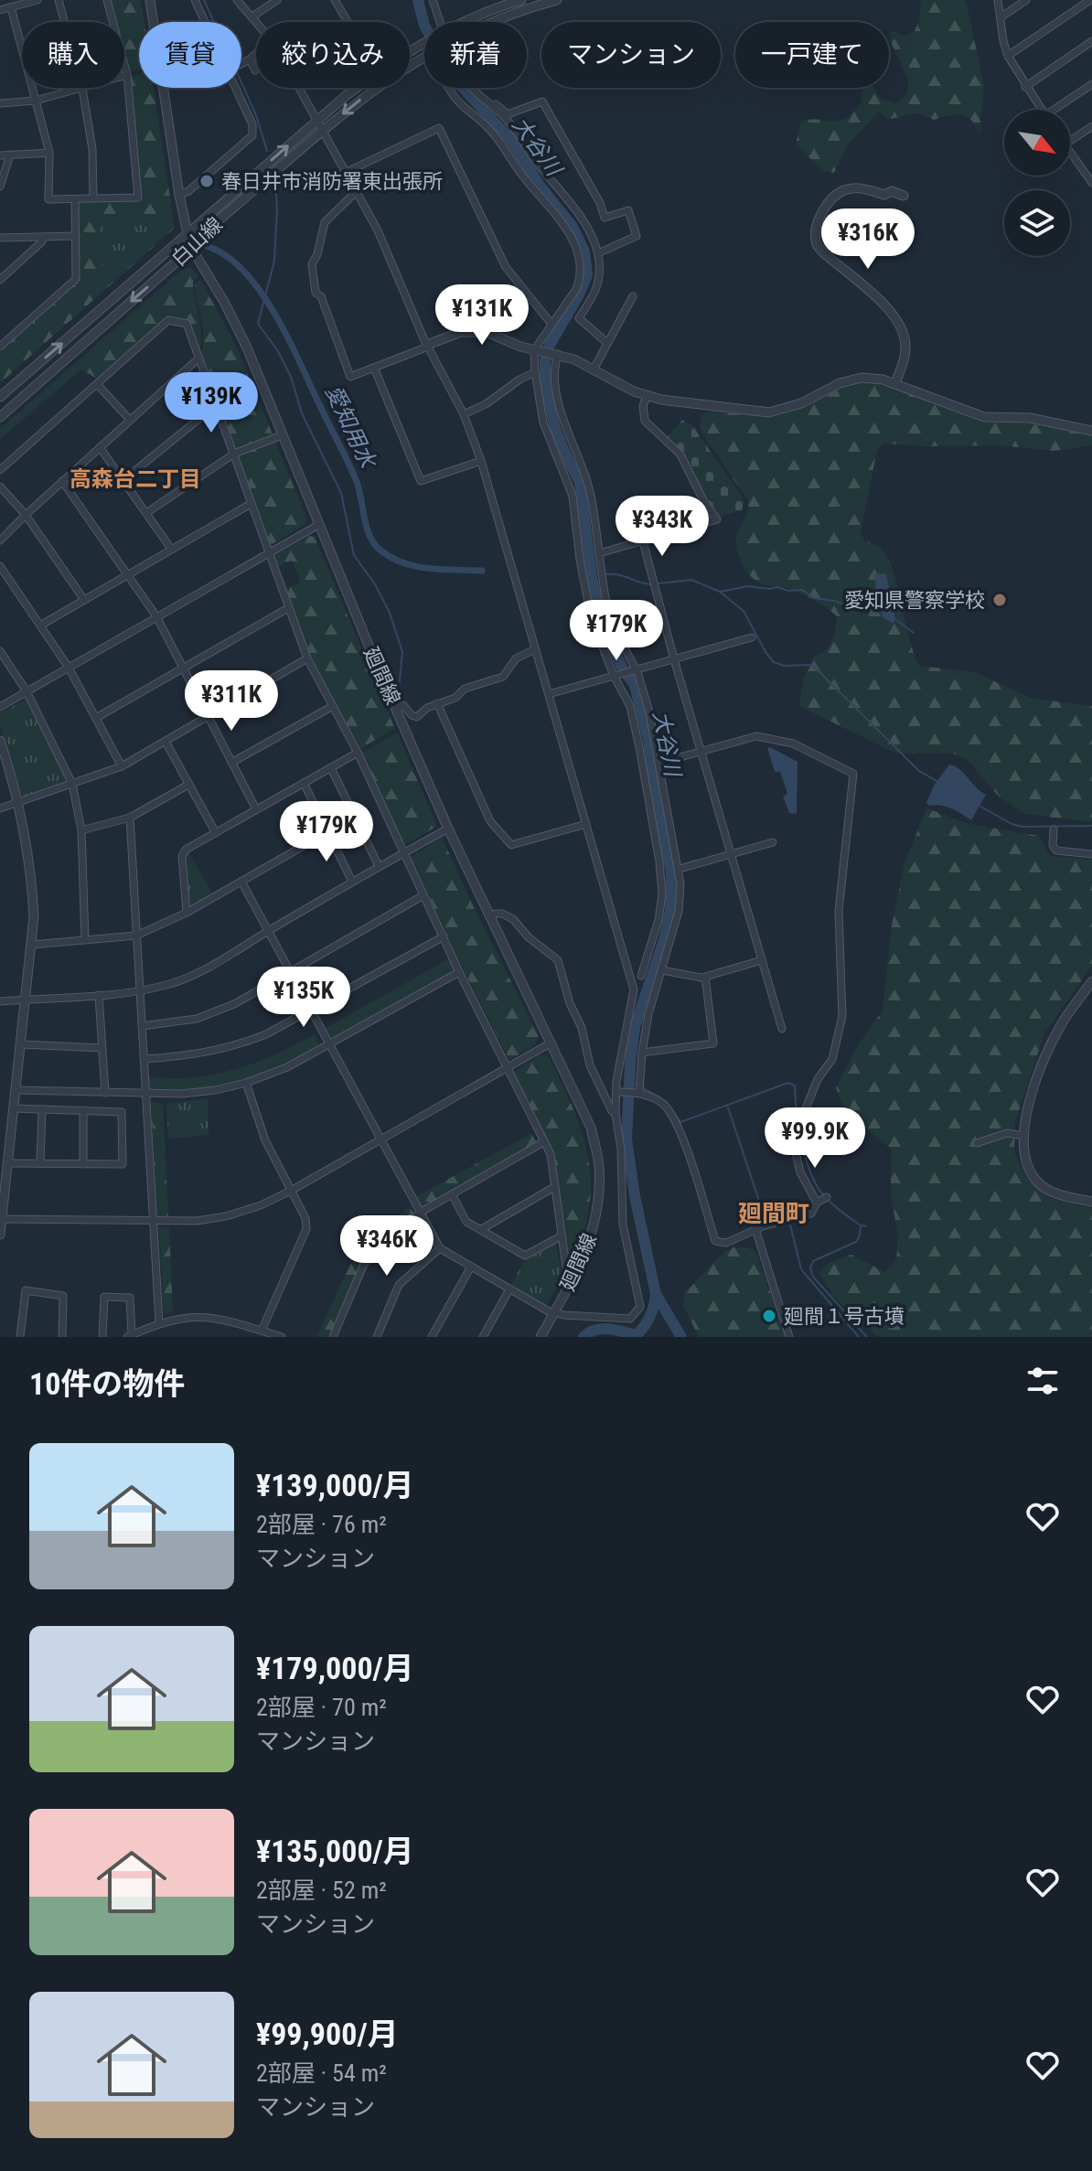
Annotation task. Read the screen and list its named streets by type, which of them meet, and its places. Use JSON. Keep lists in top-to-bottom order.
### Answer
{
  "streets": {
    "street": ["白山線", "廻間線"]
  },
  "crossings": [
    ["白山線", "廻間線"]
  ],
  "districts": ["高森台二丁目", "廻間町"],
  "water": ["大谷川", "愛知用水"],
  "places": ["春日井市消防署東出張所", "愛知県警察学校", "廻間１号古墳"],
  "north": "bottom right",
  "page": {
    "chip": [
      "購入",
      "賃貸",
      "絞り込み",
      "新着",
      "マンション",
      "一戸建て"
    ],
    "price": [
      "¥316K",
      "¥131K",
      "¥139K",
      "¥343K",
      "¥179K",
      "¥311K",
      "¥179K",
      "¥135K",
      "¥99.9K",
      "¥346K"
    ],
    "heading": "10件の物件",
    "list": [
      {
        "name": "¥139,000/月",
        "note": "2部屋 · 76 m² · マンション"
      },
      {
        "name": "¥179,000/月",
        "note": "2部屋 · 70 m² · マンション"
      },
      {
        "name": "¥135,000/月",
        "note": "2部屋 · 52 m² · マンション"
      },
      {
        "name": "¥99,900/月",
        "note": "2部屋 · 54 m² · マンション"
      }
    ]
  }
}
